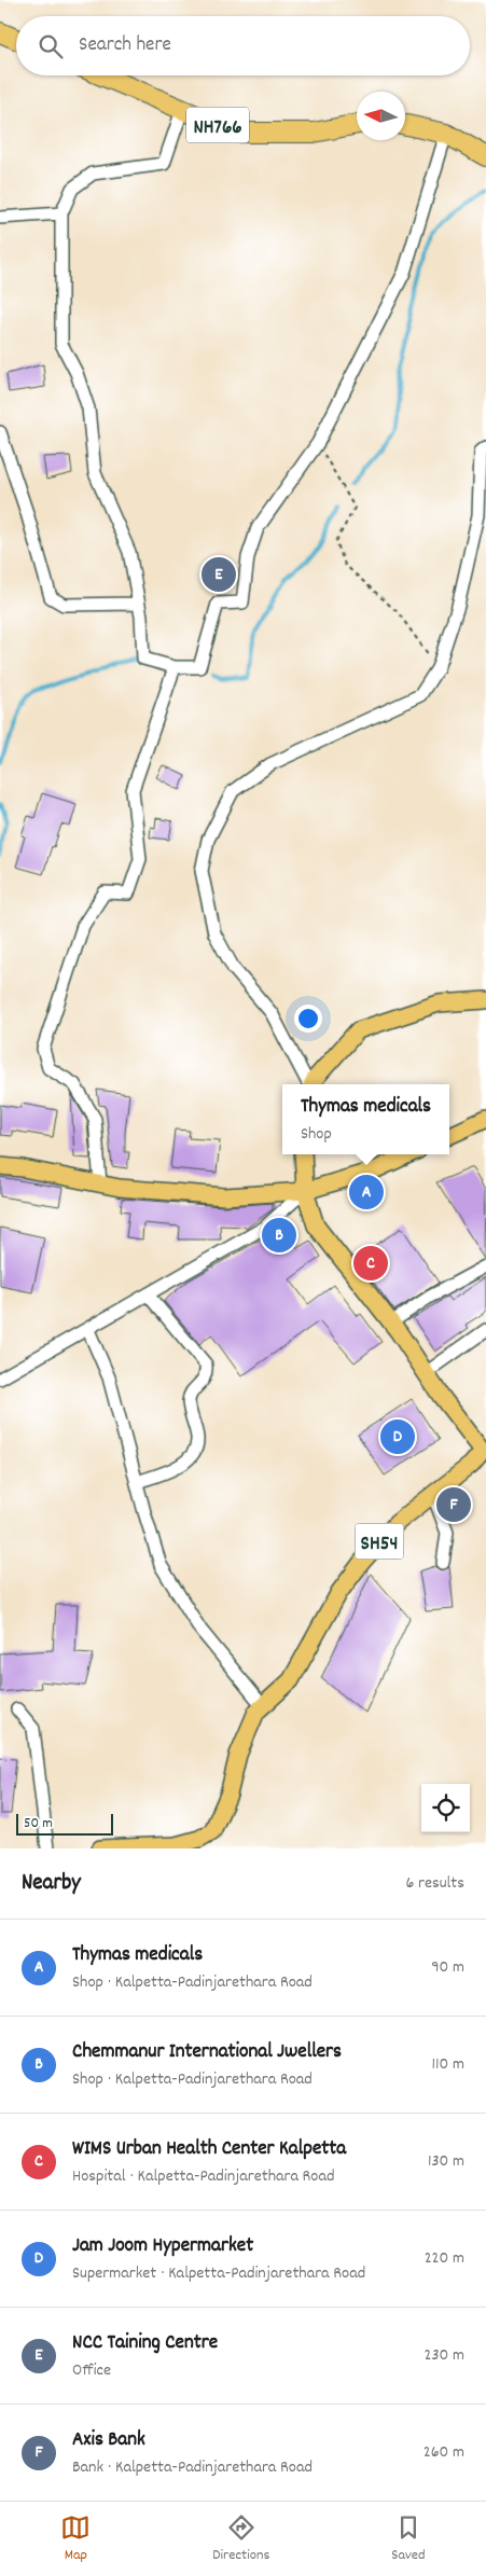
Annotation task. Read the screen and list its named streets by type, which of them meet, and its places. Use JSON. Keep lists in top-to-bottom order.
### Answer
{
  "streets": {
    "highway": ["NH766"],
    "main road": ["SH54"]
  },
  "scale_bar": "50 m",
  "north": "left",
  "page": {
    "search": "Search here",
    "pins": [
      "E",
      "A",
      "B",
      "C",
      "D",
      "F"
    ],
    "popup": ["Thymas medicals", "Shop"],
    "scale": "50 m",
    "heading": ["Nearby", "6 results"],
    "list": [
      {
        "mark": "A",
        "name": "Thymas medicals",
        "note": "Shop · Kalpetta-Padinjarethara Road",
        "value": "90 m"
      },
      {
        "mark": "B",
        "name": "Chemmanur International Jwellers",
        "note": "Shop · Kalpetta-Padinjarethara Road",
        "value": "110 m"
      },
      {
        "mark": "C",
        "name": "WIMS Urban Health Center Kalpetta",
        "note": "Hospital · Kalpetta-Padinjarethara Road",
        "value": "130 m"
      },
      {
        "mark": "D",
        "name": "Jam Joom Hypermarket",
        "note": "Supermarket · Kalpetta-Padinjarethara Road",
        "value": "220 m"
      },
      {
        "mark": "E",
        "name": "NCC Taining Centre",
        "note": "Office",
        "value": "230 m"
      },
      {
        "mark": "F",
        "name": "Axis Bank",
        "note": "Bank · Kalpetta-Padinjarethara Road",
        "value": "260 m"
      }
    ],
    "nav": ["Map", "Directions", "Saved"]
  }
}
